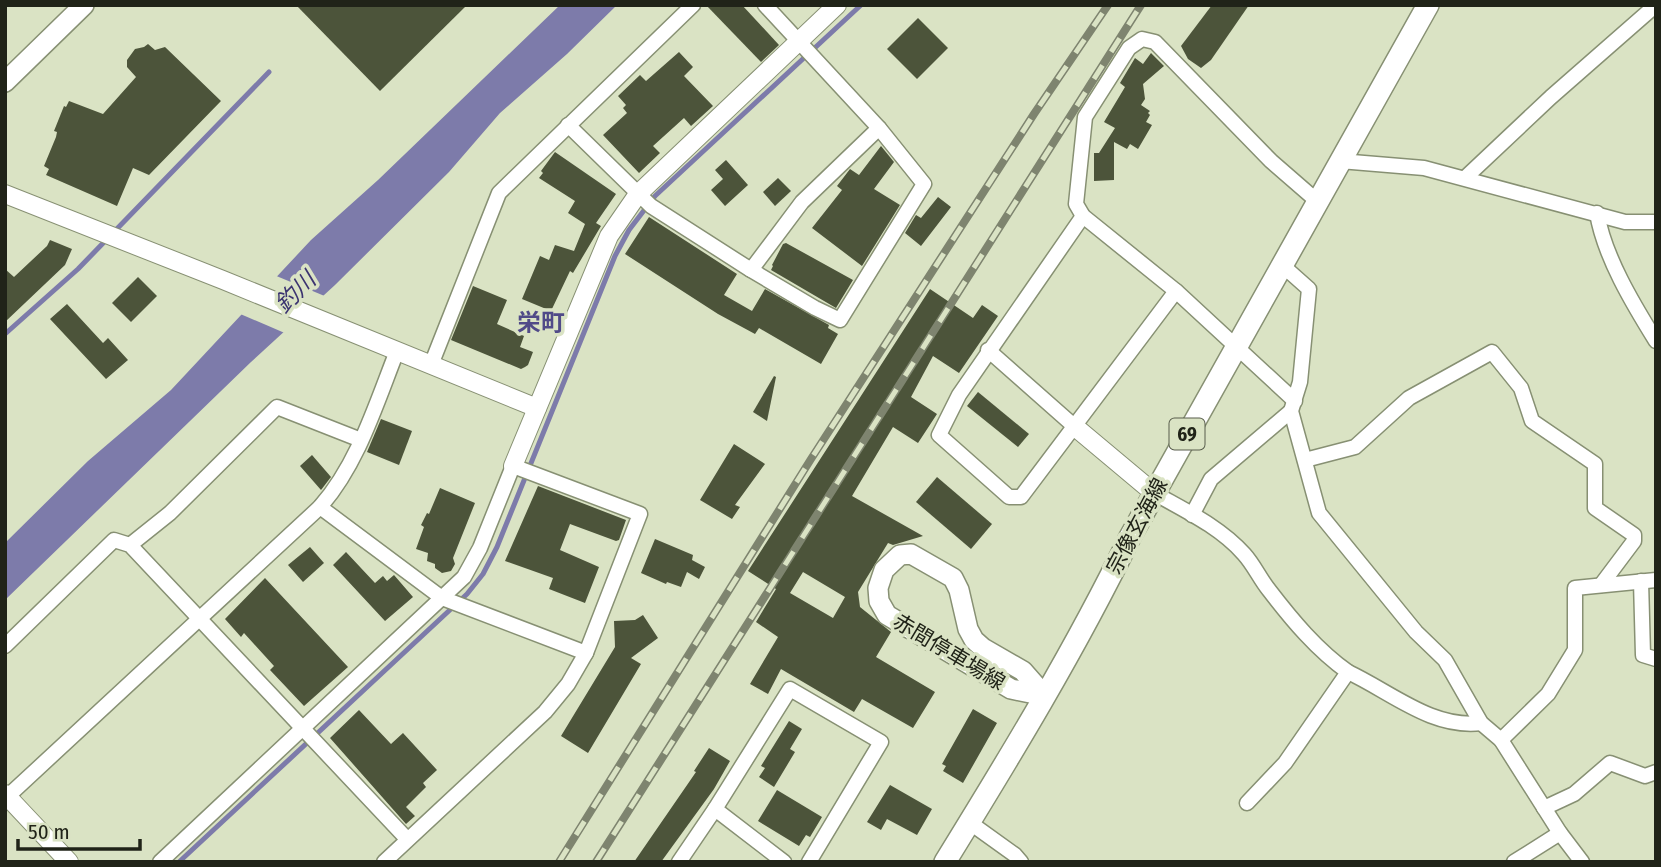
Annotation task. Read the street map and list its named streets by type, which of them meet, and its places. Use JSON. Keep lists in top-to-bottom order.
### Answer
{
  "streets": {
    "main road": ["69", "宗像玄海線", "赤間停車場線"]
  },
  "crossings": [
    ["宗像玄海線", "赤間停車場線"]
  ],
  "districts": ["栄町"],
  "water": ["釣川"],
  "scale_bar": "50 m"
}
